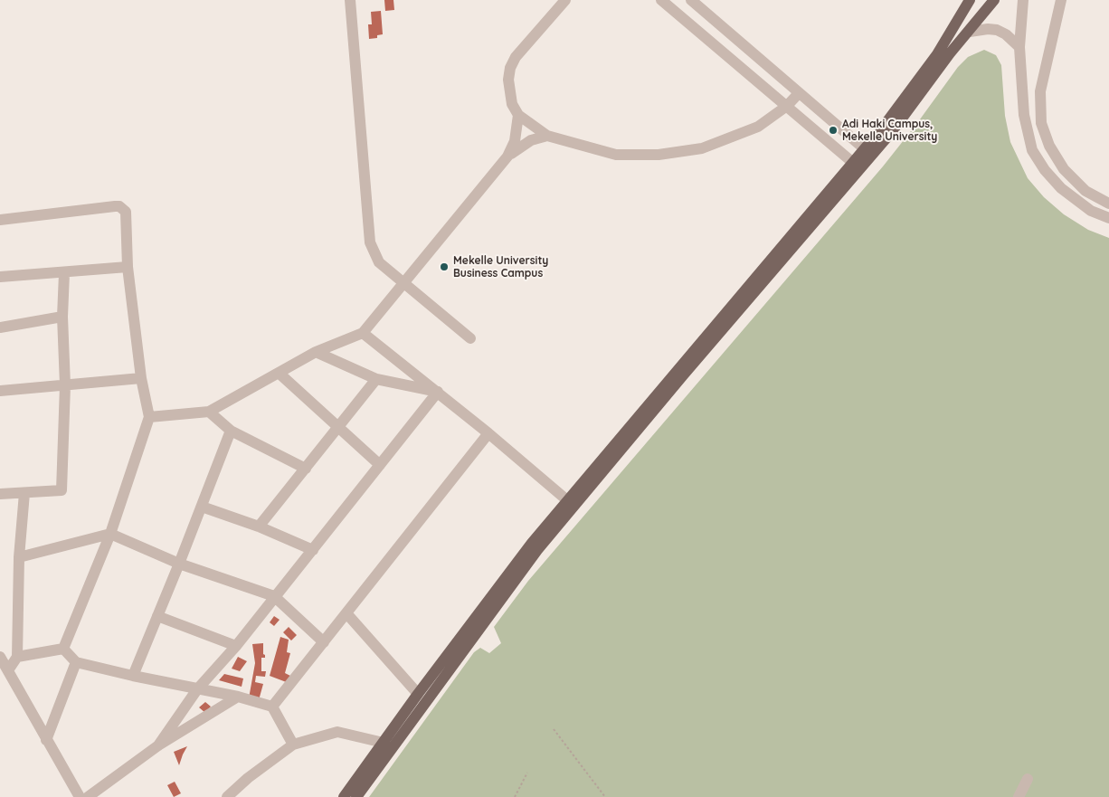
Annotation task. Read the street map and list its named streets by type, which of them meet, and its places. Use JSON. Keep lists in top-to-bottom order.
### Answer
{
  "places": ["Adi Haki Campus, Mekelle University", "Mekelle University Business Campus"]
}
